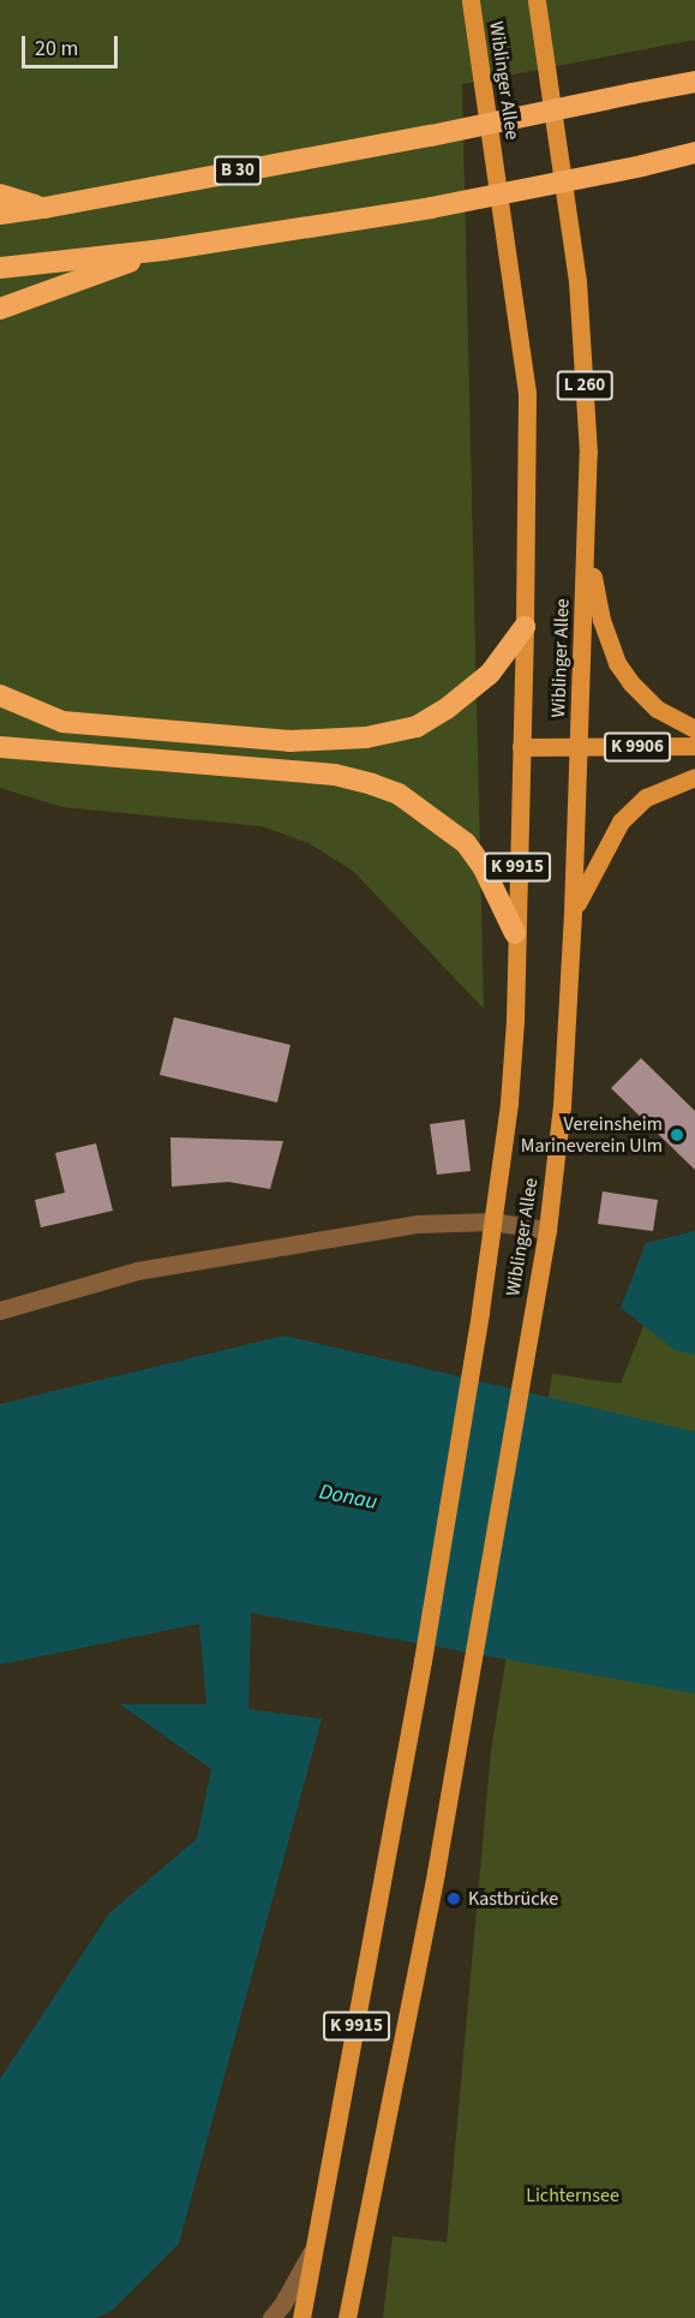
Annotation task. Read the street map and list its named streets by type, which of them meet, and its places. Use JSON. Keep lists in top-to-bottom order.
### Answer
{
  "streets": {
    "highway": ["B 30"],
    "main road": [
      "Wiblinger Allee",
      "L 260",
      "K 9906",
      "K 9915"
    ]
  },
  "crossings": [
    ["Wiblinger Allee", "L 260"],
    ["Wiblinger Allee", "K 9906"],
    ["Wiblinger Allee", "K 9915"]
  ],
  "water": ["Donau"],
  "parks": ["Lichternsee"],
  "places": ["Vereinsheim Marineverein Ulm", "Kastbrücke"],
  "scale_bar": "20 m"
}
